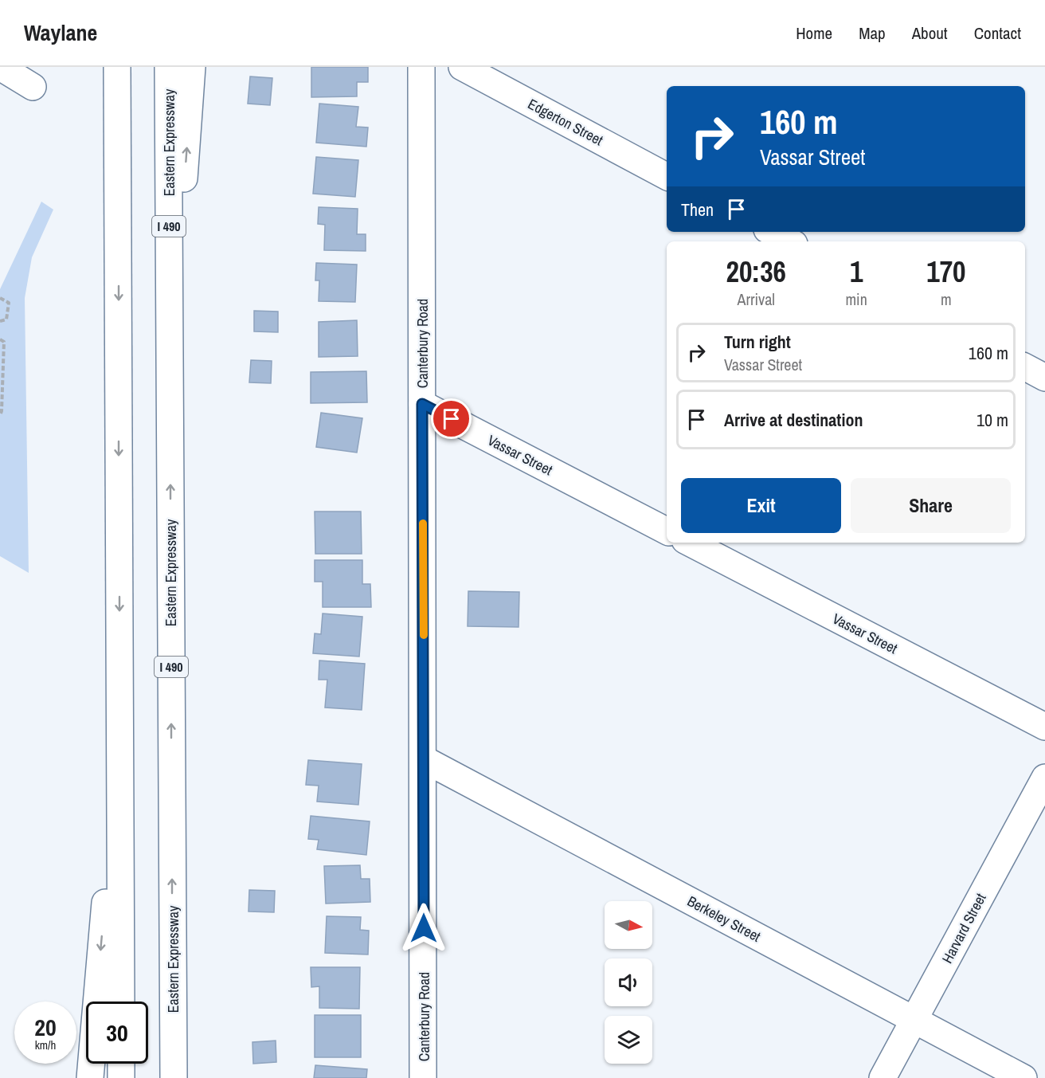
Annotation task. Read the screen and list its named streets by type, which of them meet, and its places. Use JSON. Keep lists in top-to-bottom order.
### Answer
{
  "streets": {
    "main road": [
      "Edgerton Street",
      "Eastern Expressway",
      "I 490",
      "Canterbury Road",
      "Vassar Street",
      "Berkeley Street",
      "Harvard Street"
    ]
  },
  "crossings": [
    ["Canterbury Road", "Vassar Street"],
    ["Canterbury Road", "Berkeley Street"],
    ["Berkeley Street", "Harvard Street"]
  ],
  "north": "right",
  "page": {
    "header": "Waylane",
    "nav": [
      "Home",
      "Map",
      "About",
      "Contact"
    ],
    "turn": ["160 m", "Vassar Street"],
    "then": "Then",
    "eta": [
      "20:36",
      "Arrival",
      "1",
      "min",
      "170",
      "m"
    ],
    "list": [
      {
        "name": "Turn right",
        "note": "Vassar Street",
        "value": "160 m"
      },
      {
        "name": "Arrive at destination",
        "value": "10 m"
      }
    ],
    "buttons": ["Exit", "Share"],
    "speed": "20 km/h",
    "limit": "30"
  }
}
